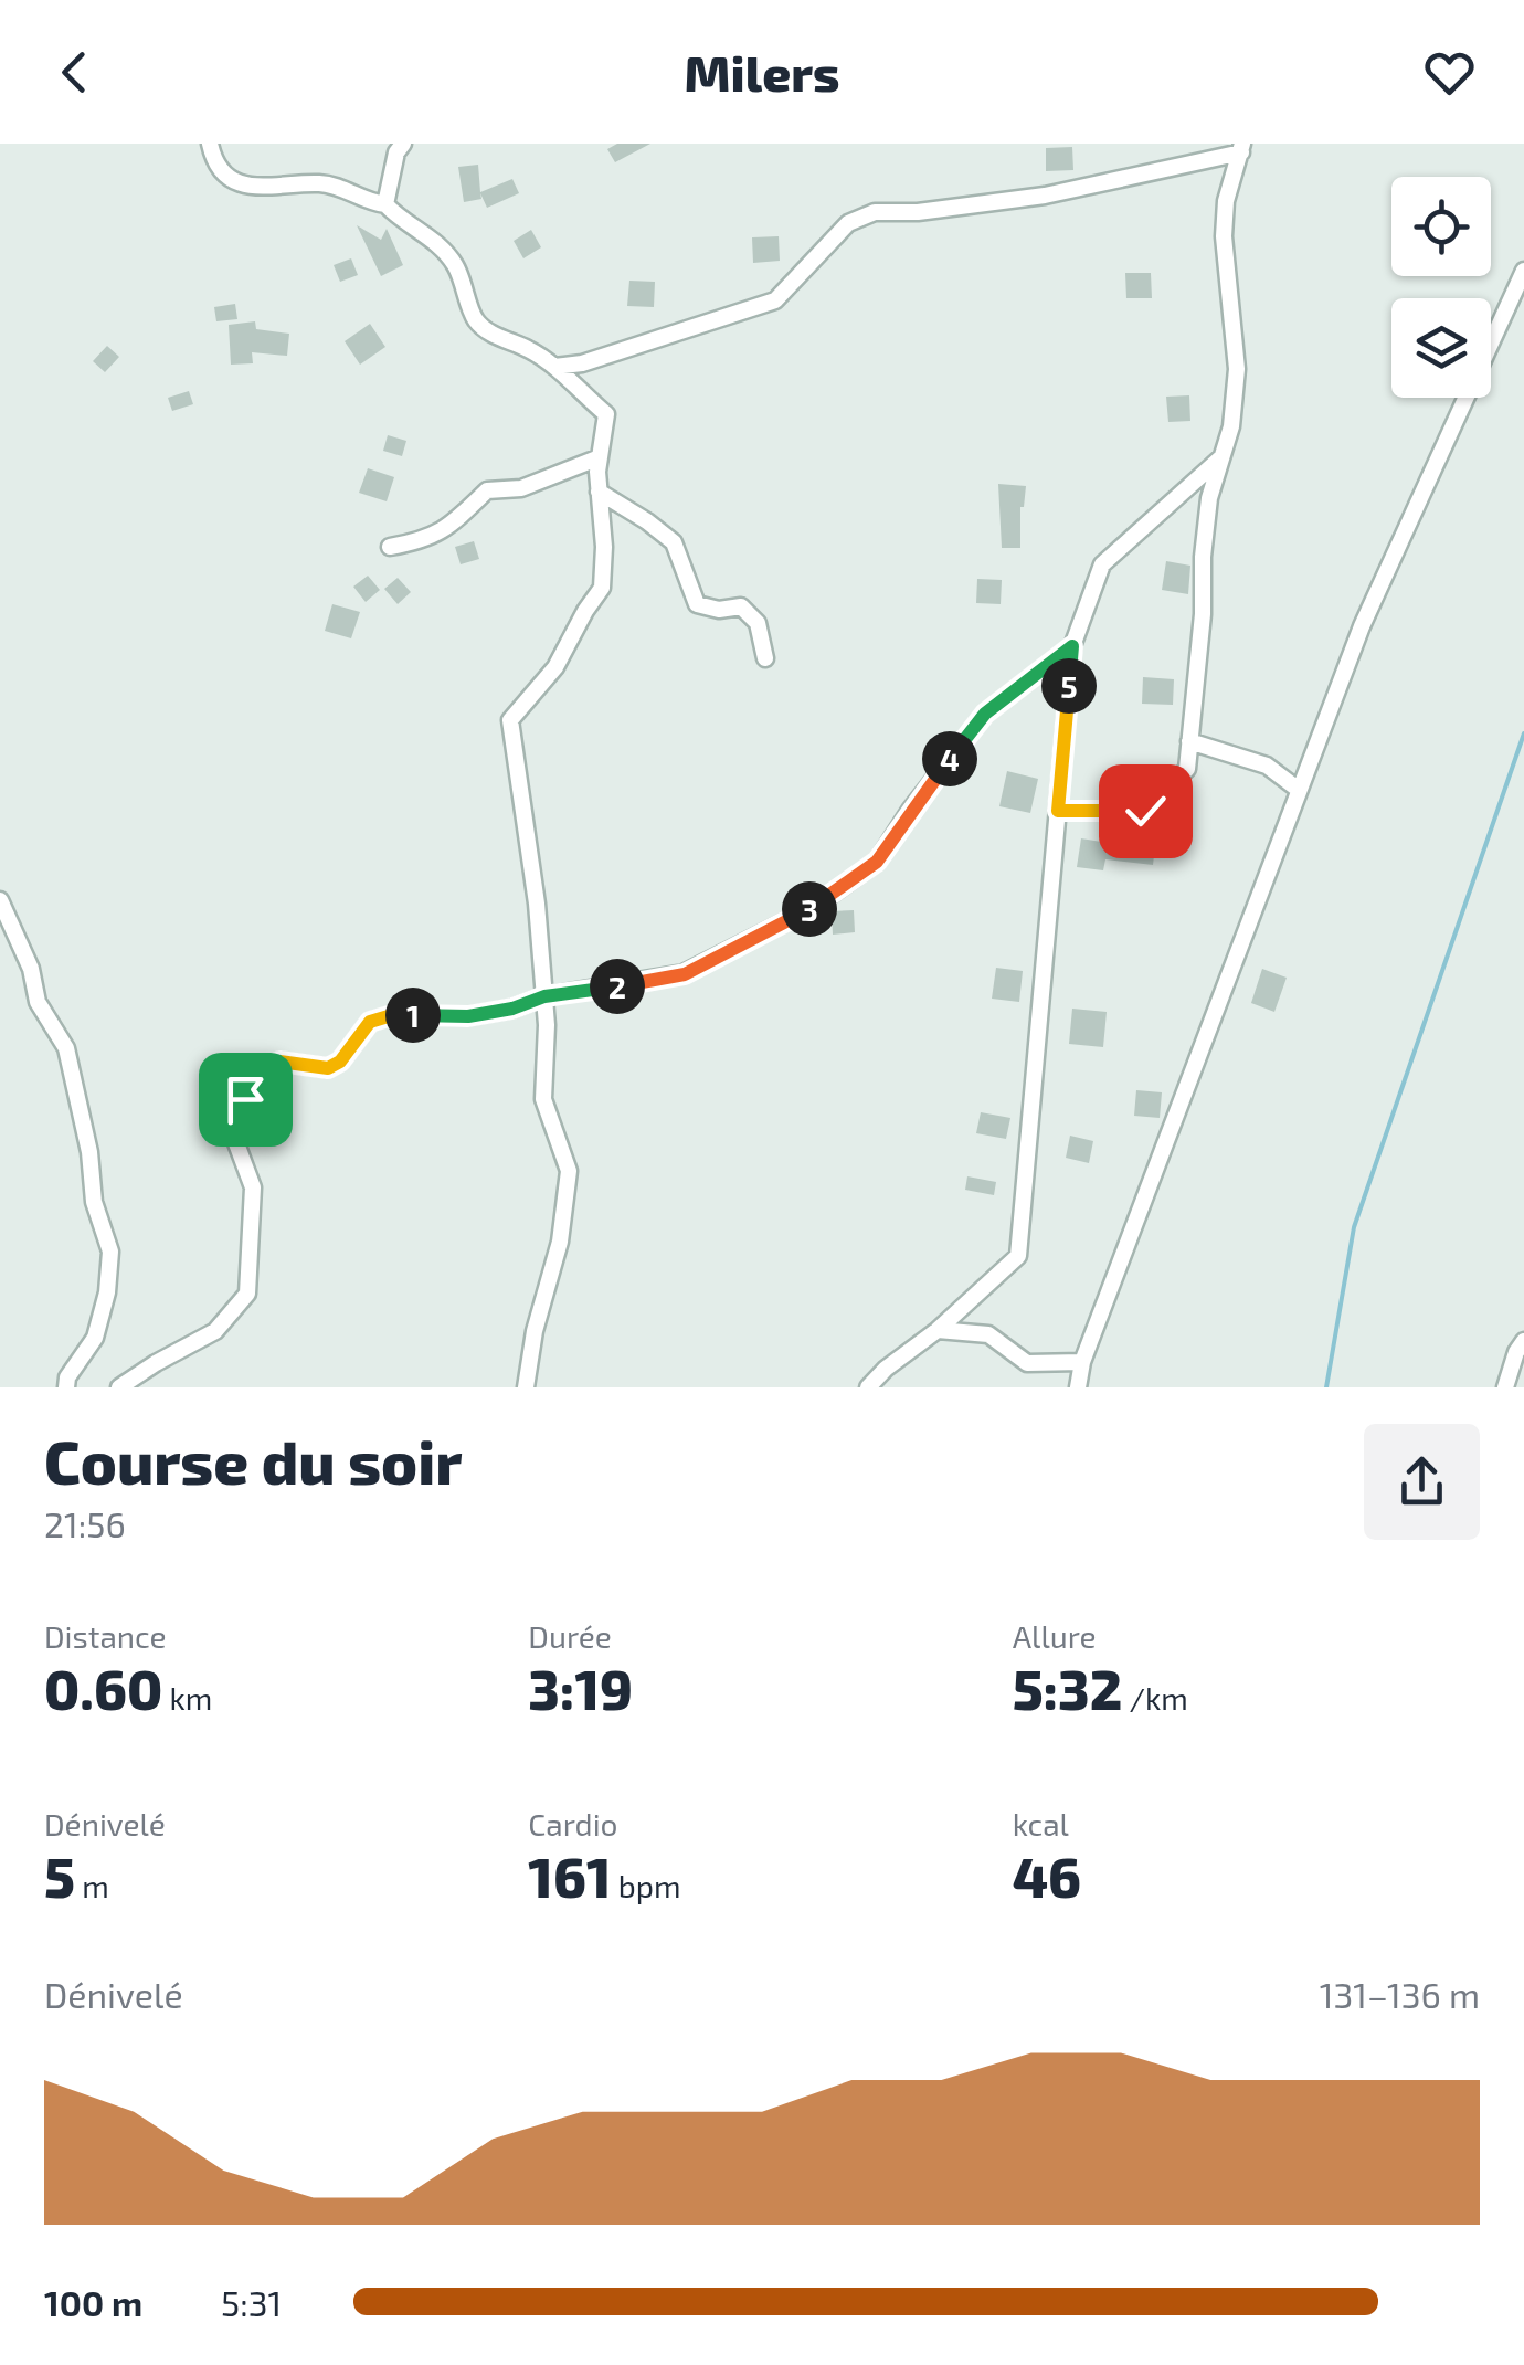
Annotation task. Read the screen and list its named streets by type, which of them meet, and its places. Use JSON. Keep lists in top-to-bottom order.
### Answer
{
  "page": {
    "header": "Milers",
    "pins": [
      "5",
      "4",
      "3",
      "2",
      "1"
    ],
    "heading": ["Course du soir", "21:56"],
    "stats": [
      ["Distance", "0.60 km"],
      ["Durée", "3:19"],
      ["Allure", "5:32 /km"],
      ["Dénivelé", "5 m"],
      ["Cardio", "161 bpm"],
      ["kcal", "46"]
    ],
    "chart": ["Dénivelé", "131–136 m"],
    "list": [
      {
        "name": "100 m",
        "note": "5:31"
      }
    ]
  }
}
